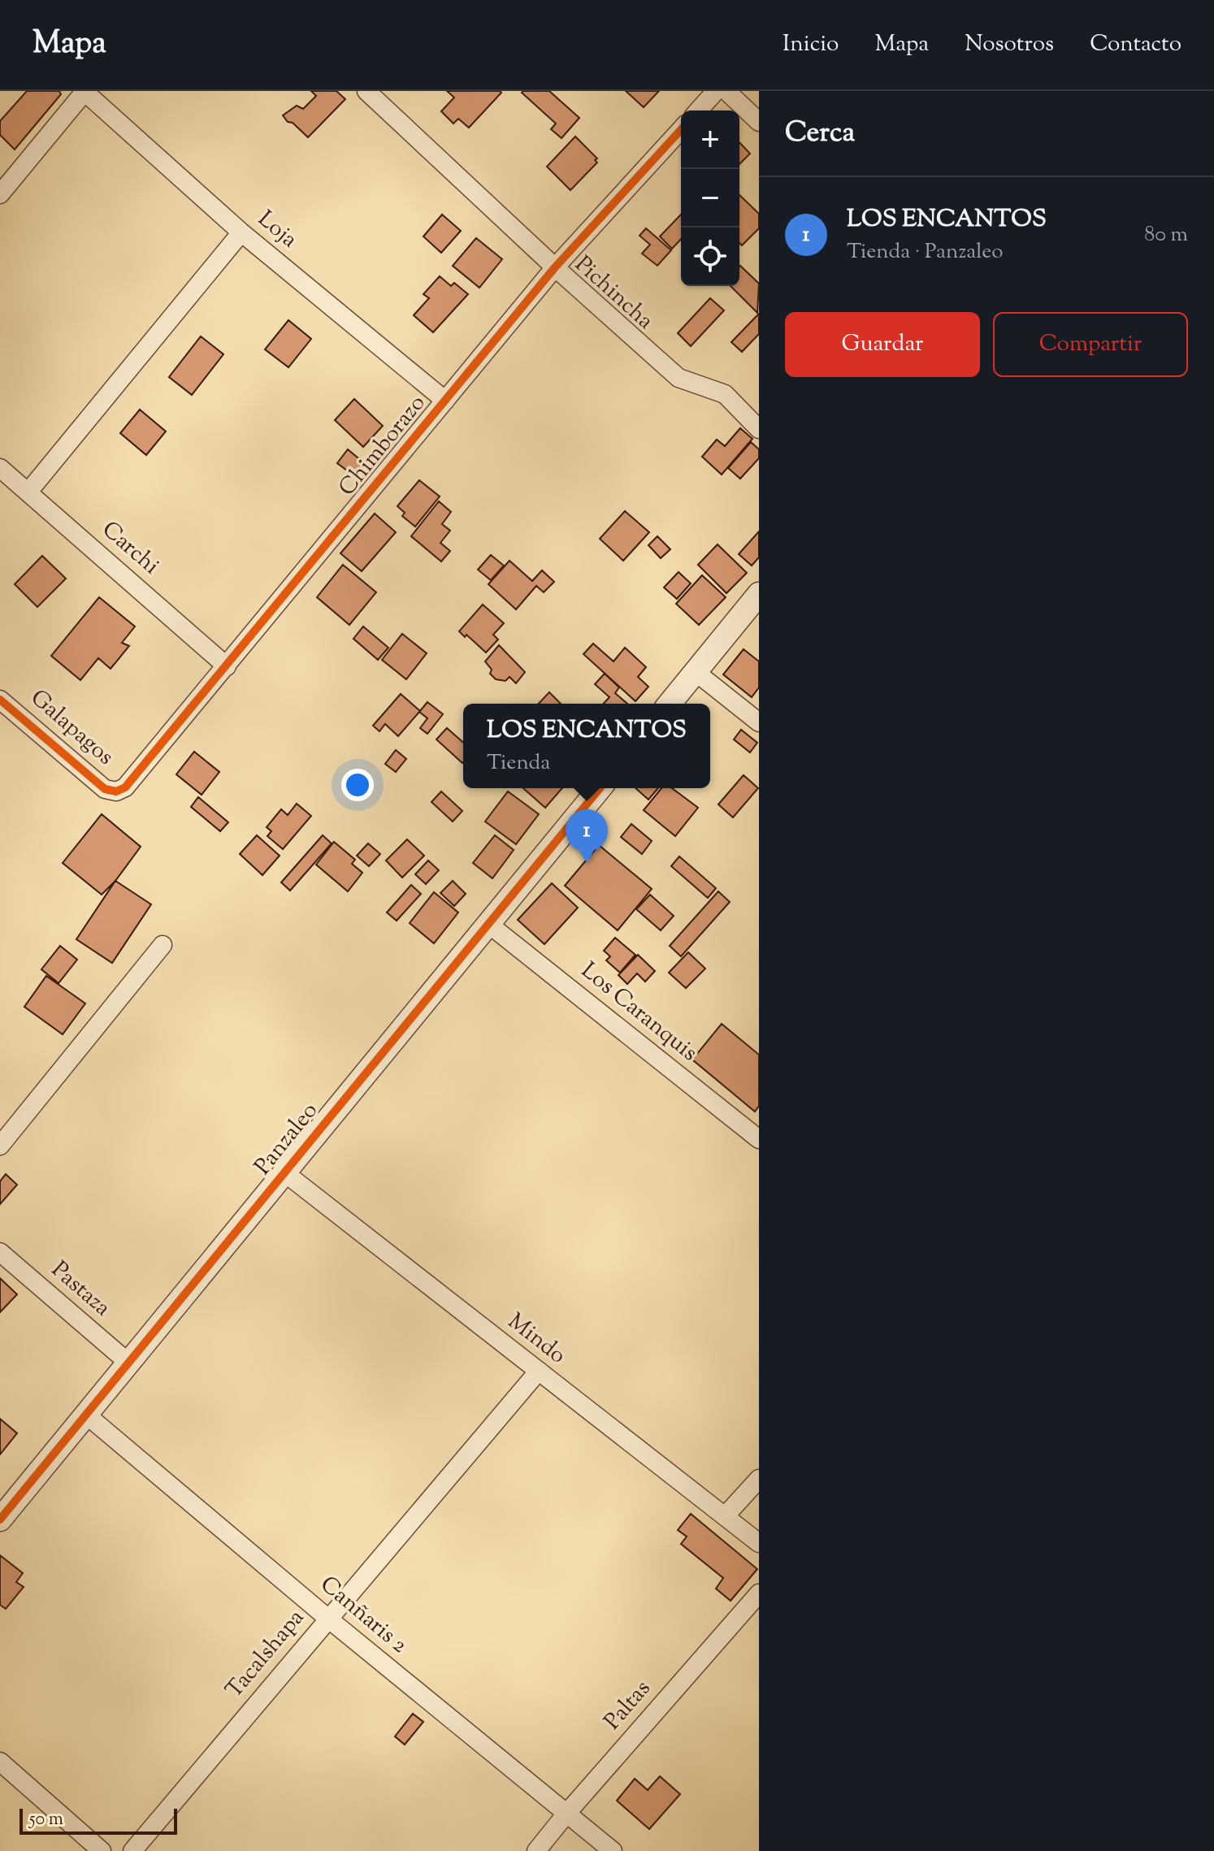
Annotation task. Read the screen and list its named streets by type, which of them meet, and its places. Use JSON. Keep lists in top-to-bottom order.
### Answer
{
  "streets": {
    "street": [
      "Loja",
      "Pichincha",
      "Chimborazo",
      "Carchi",
      "Galapagos",
      "Los Caranquis",
      "Panzaleo",
      "Pastaza",
      "Mindo",
      "Canñaris 2",
      "Tacalshapa",
      "Paltas"
    ]
  },
  "crossings": [
    ["Loja", "Chimborazo"],
    ["Pichincha", "Chimborazo"],
    ["Chimborazo", "Carchi"],
    ["Chimborazo", "Galapagos"],
    ["Los Caranquis", "Panzaleo"],
    ["Panzaleo", "Pastaza"],
    ["Panzaleo", "Mindo"],
    ["Panzaleo", "Canñaris 2"],
    ["Mindo", "Tacalshapa"],
    ["Canñaris 2", "Tacalshapa"],
    ["Canñaris 2", "Paltas"]
  ],
  "scale_bar": "50 m",
  "page": {
    "header": "Mapa",
    "nav": [
      "Inicio",
      "Mapa",
      "Nosotros",
      "Contacto"
    ],
    "heading": "Cerca",
    "map_buttons": ["+", "−"],
    "list": [
      {
        "mark": "1",
        "name": "LOS ENCANTOS",
        "note": "Tienda · Panzaleo",
        "value": "80 m"
      }
    ],
    "buttons": ["Guardar", "Compartir"],
    "popup": ["LOS ENCANTOS", "Tienda"],
    "pins": "1",
    "scale": "50 m"
  }
}
